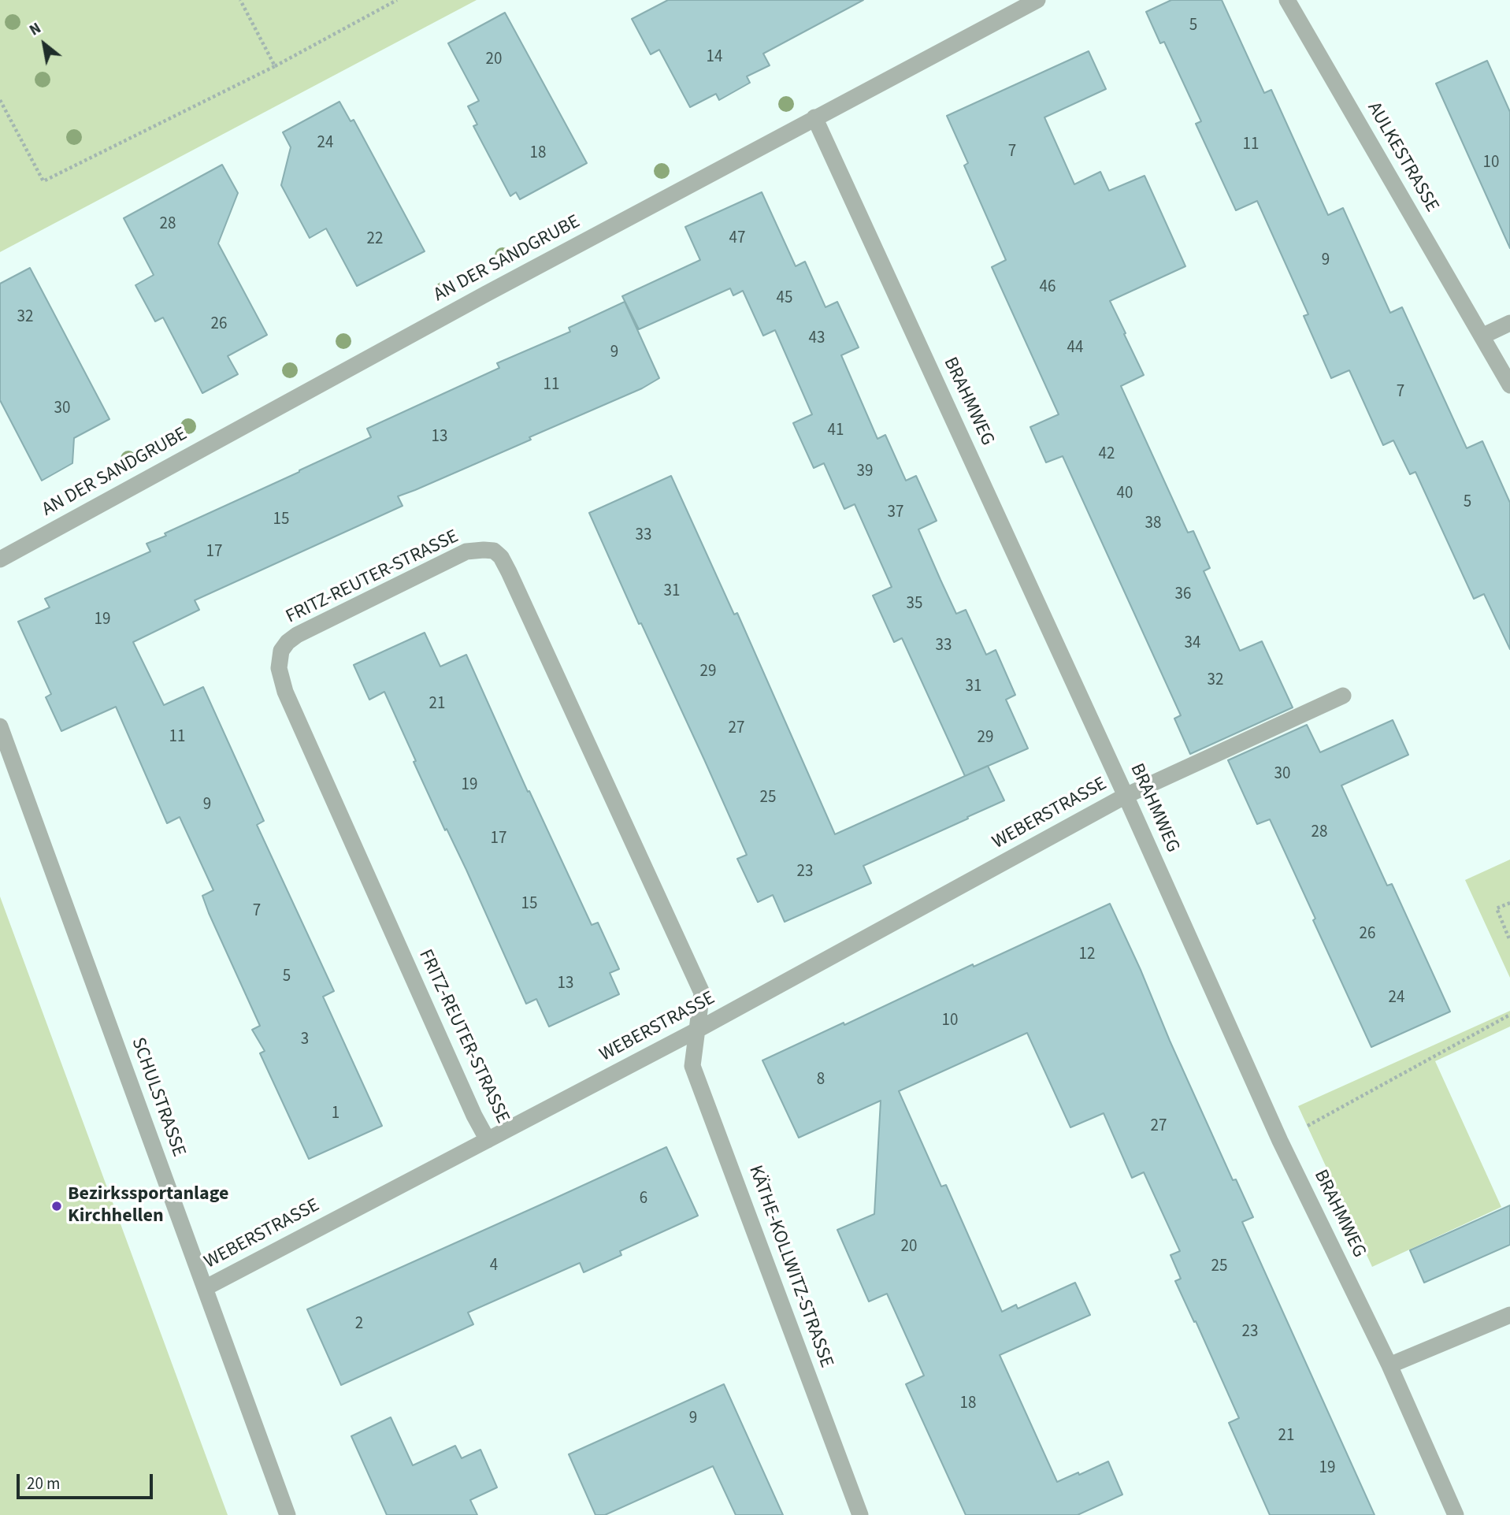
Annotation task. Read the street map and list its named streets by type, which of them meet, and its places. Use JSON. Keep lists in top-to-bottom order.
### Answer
{
  "streets": {
    "street": [
      "AULKESTRASSE",
      "AN DER SANDGRUBE",
      "BRAHMWEG",
      "FRITZ-REUTER-STRASSE",
      "WEBERSTRASSE",
      "SCHULSTRASSE",
      "KÄTHE-KOLLWITZ-STRASSE"
    ]
  },
  "crossings": [
    ["AN DER SANDGRUBE", "BRAHMWEG"],
    ["BRAHMWEG", "WEBERSTRASSE"],
    ["FRITZ-REUTER-STRASSE", "WEBERSTRASSE"],
    ["FRITZ-REUTER-STRASSE", "KÄTHE-KOLLWITZ-STRASSE"],
    ["WEBERSTRASSE", "SCHULSTRASSE"],
    ["WEBERSTRASSE", "KÄTHE-KOLLWITZ-STRASSE"]
  ],
  "places": ["Bezirkssportanlage Kirchhellen"],
  "house_numbers": [
    "5",
    "14",
    "20",
    "24",
    "11",
    "7",
    "18",
    "10",
    "28",
    "47",
    "22",
    "9",
    "46",
    "45",
    "32",
    "26",
    "43",
    "44",
    "9",
    "11",
    "7",
    "30",
    "41",
    "13",
    "42",
    "39",
    "40",
    "5",
    "37",
    "15",
    "38",
    "33",
    "17",
    "31",
    "36",
    "35",
    "19",
    "34",
    "33",
    "29",
    "32",
    "31",
    "21",
    "27",
    "11",
    "29",
    "30",
    "19",
    "25",
    "9",
    "28",
    "17",
    "23",
    "15",
    "7",
    "26",
    "12",
    "5",
    "13",
    "24",
    "10",
    "3",
    "8",
    "1",
    "27",
    "6",
    "20",
    "4",
    "25",
    "2",
    "23",
    "18",
    "9",
    "21",
    "19"
  ],
  "scale_bar": "20 m",
  "north": "top left"
}
